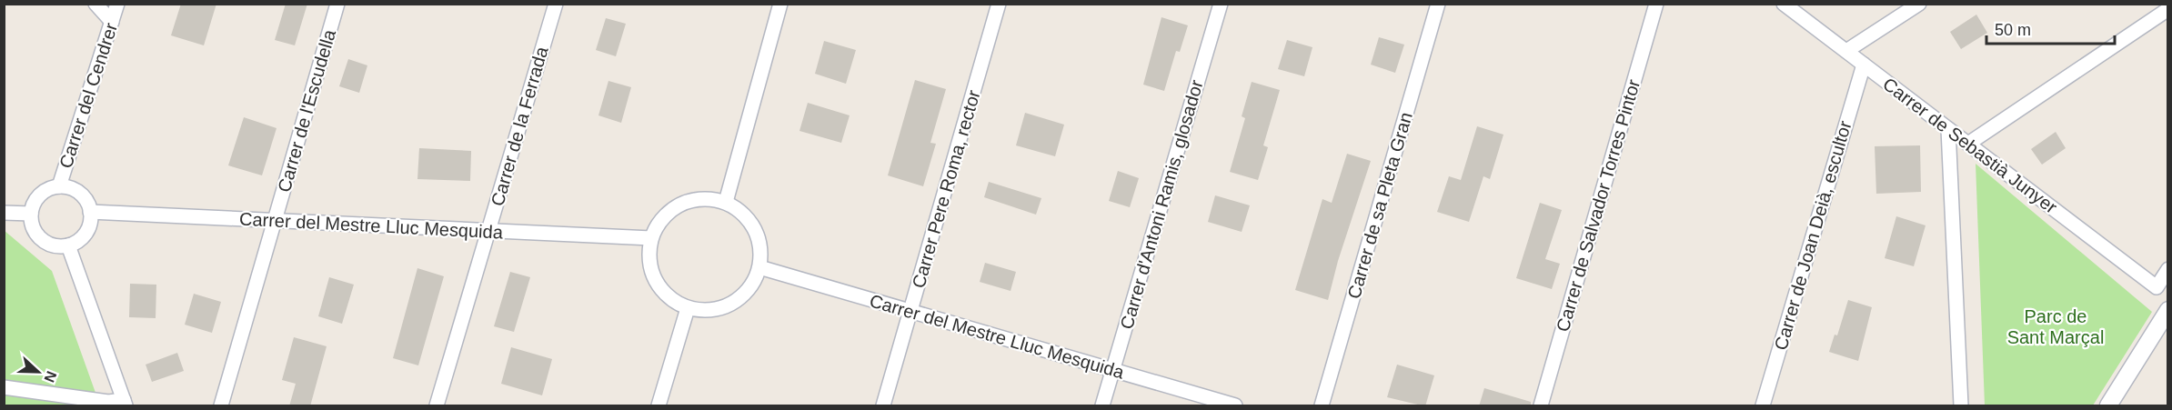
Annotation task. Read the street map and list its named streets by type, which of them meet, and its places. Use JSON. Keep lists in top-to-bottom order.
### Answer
{
  "streets": {
    "street": [
      "Carrer del Cendrer",
      "Carrer de l'Escudella",
      "Carrer de la Ferrada",
      "Carrer de Sebastià Junyer",
      "Carrer Pere Roma, rector",
      "Carrer d'Antoni Ramis, glosador",
      "Carrer de sa Pleta Gran",
      "Carrer de Salvador Torres Pintor",
      "Carrer del Mestre Lluc Mesquida",
      "Carrer de Joan Deià, escultor"
    ]
  },
  "crossings": [
    ["Carrer del Cendrer", "Carrer del Mestre Lluc Mesquida"],
    ["Carrer de l'Escudella", "Carrer del Mestre Lluc Mesquida"],
    ["Carrer de la Ferrada", "Carrer del Mestre Lluc Mesquida"],
    ["Carrer de Sebastià Junyer", "Carrer de Joan Deià, escultor"],
    ["Carrer Pere Roma, rector", "Carrer del Mestre Lluc Mesquida"],
    ["Carrer d'Antoni Ramis, glosador", "Carrer del Mestre Lluc Mesquida"]
  ],
  "parks": ["Parc de Sant Marçal"],
  "scale_bar": "50 m",
  "north": "right"
}
